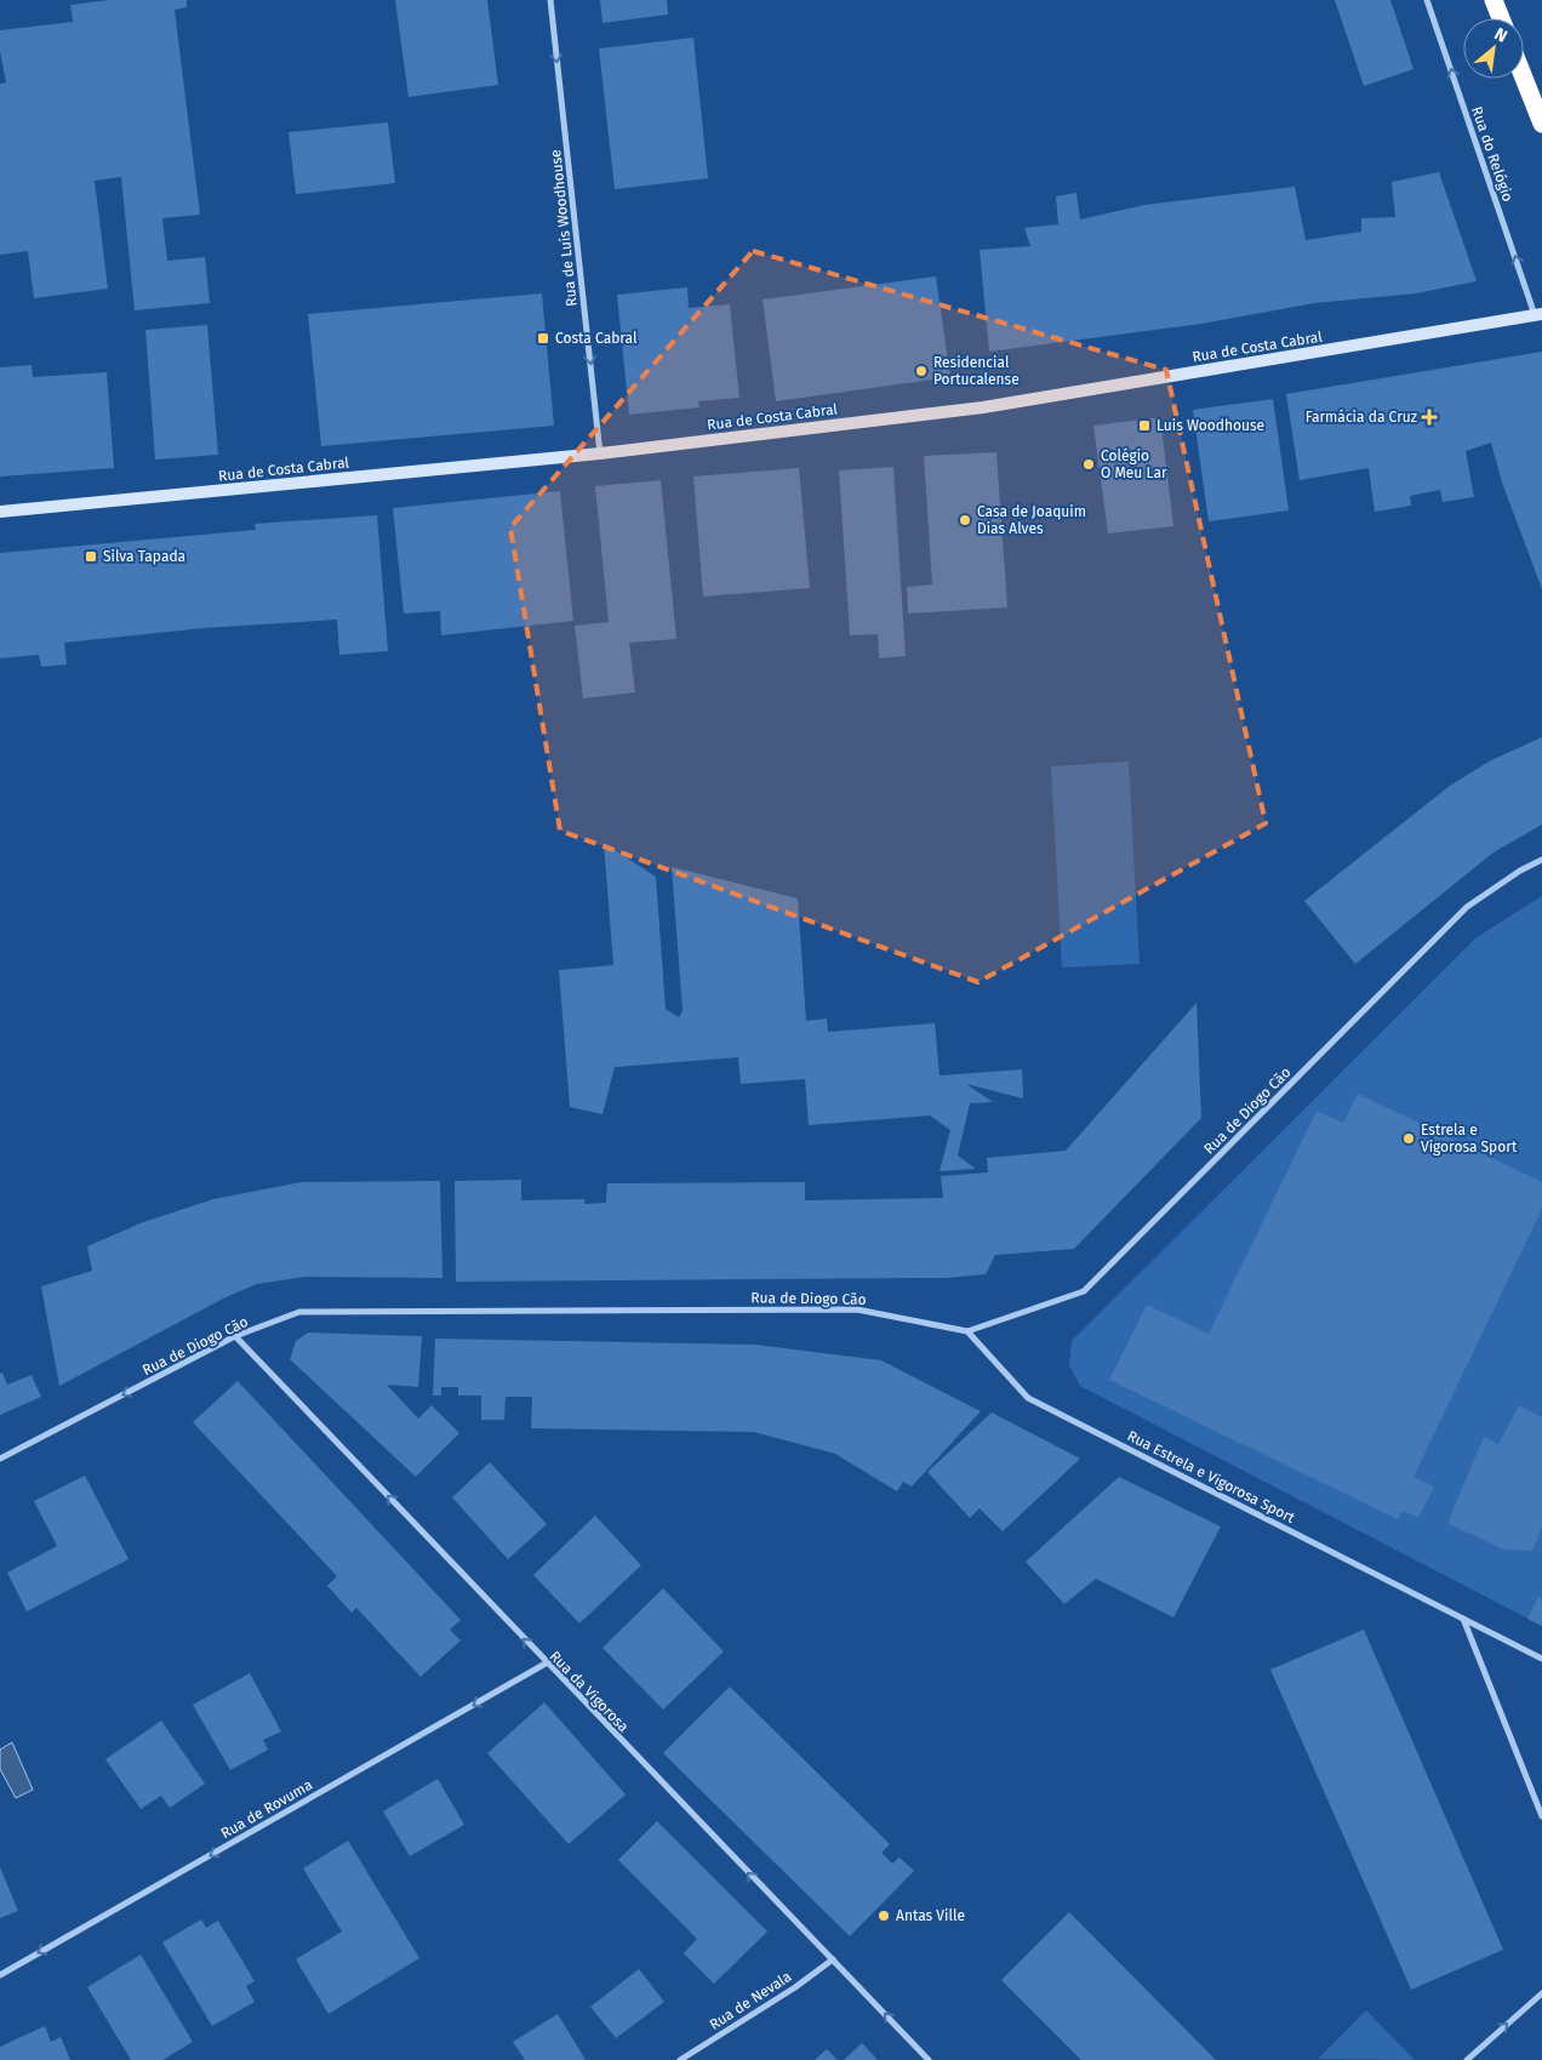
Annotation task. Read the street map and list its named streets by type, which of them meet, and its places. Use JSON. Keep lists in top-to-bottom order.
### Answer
{
  "streets": {
    "main road": ["Rua de Costa Cabral"],
    "street": [
      "Rua do Relógio",
      "Rua de Luís Woodhouse",
      "Rua de Diogo Cão",
      "Rua Estrela e Vigorosa Sport",
      "Rua da Vigorosa",
      "Rua de Rovuma",
      "Rua de Nevala"
    ]
  },
  "crossings": [
    ["Rua do Relógio", "Rua de Costa Cabral"],
    ["Rua de Luís Woodhouse", "Rua de Costa Cabral"],
    ["Rua de Diogo Cão", "Rua Estrela e Vigorosa Sport"],
    ["Rua de Diogo Cão", "Rua da Vigorosa"],
    ["Rua da Vigorosa", "Rua de Rovuma"],
    ["Rua da Vigorosa", "Rua de Nevala"]
  ],
  "one_way": [
    "Rua do Relógio",
    "Rua de Luís Woodhouse",
    "Rua da Vigorosa",
    "Rua de Rovuma"
  ],
  "places": {
    "transit": ["Costa Cabral", "Luis Woodhouse", "Silva Tapada"],
    "other": [
      "Residencial Portucalense",
      "Colégio O Meu Lar",
      "Casa de Joaquim Dias Alves",
      "Estrela e Vigorosa Sport",
      "Antas Ville"
    ],
    "health": ["Farmácia da Cruz"]
  },
  "north": "top right"
}
